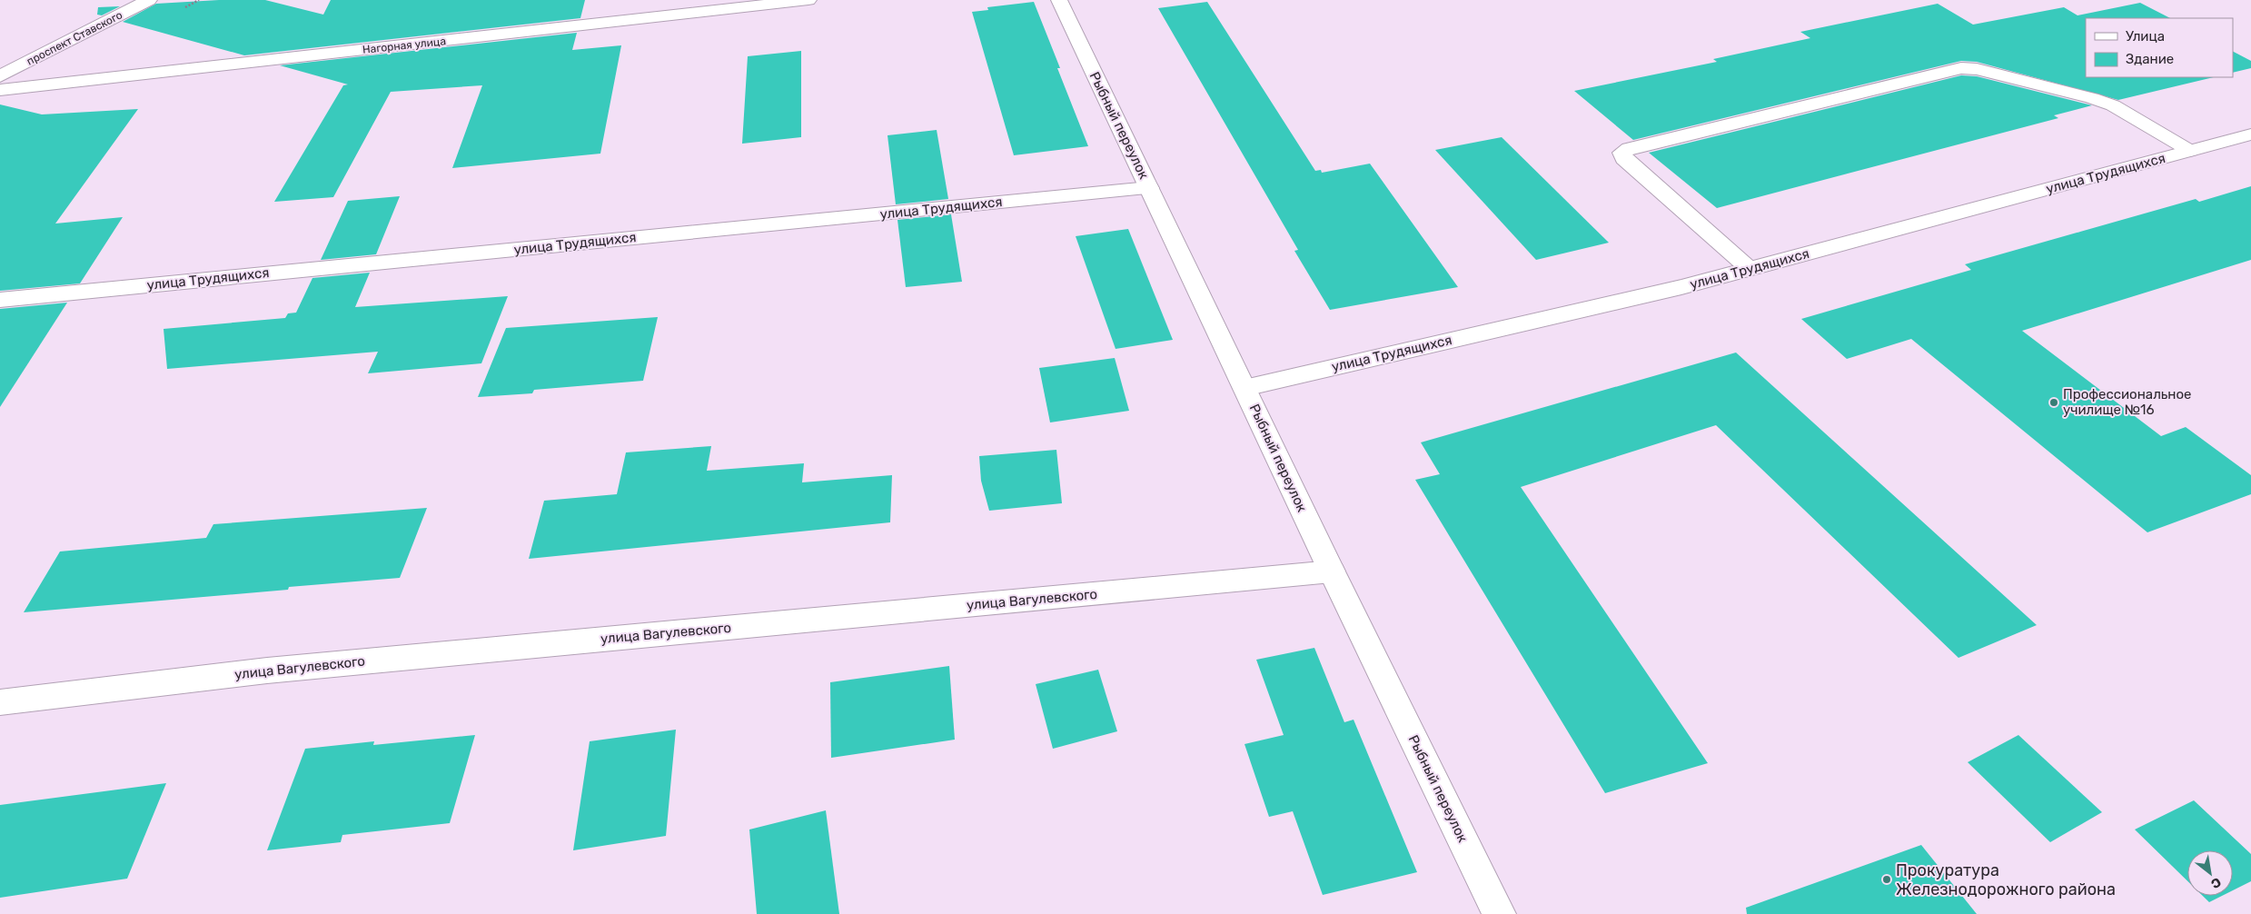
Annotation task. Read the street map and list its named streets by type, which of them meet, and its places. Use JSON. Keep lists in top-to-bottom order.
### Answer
{
  "streets": {
    "street": [
      "проспект Ставского",
      "Нагорная улица",
      "Рыбный переулок",
      "улица Трудящихся",
      "улица Вагулевского"
    ]
  },
  "crossings": [
    ["Рыбный переулок", "улица Трудящихся"],
    ["Рыбный переулок", "улица Вагулевского"]
  ],
  "places": ["Профессиональное училище №16", "Прокуратура Железнодорожного района"],
  "legend": ["Улица", "Здание"],
  "north": "bottom right"
}
